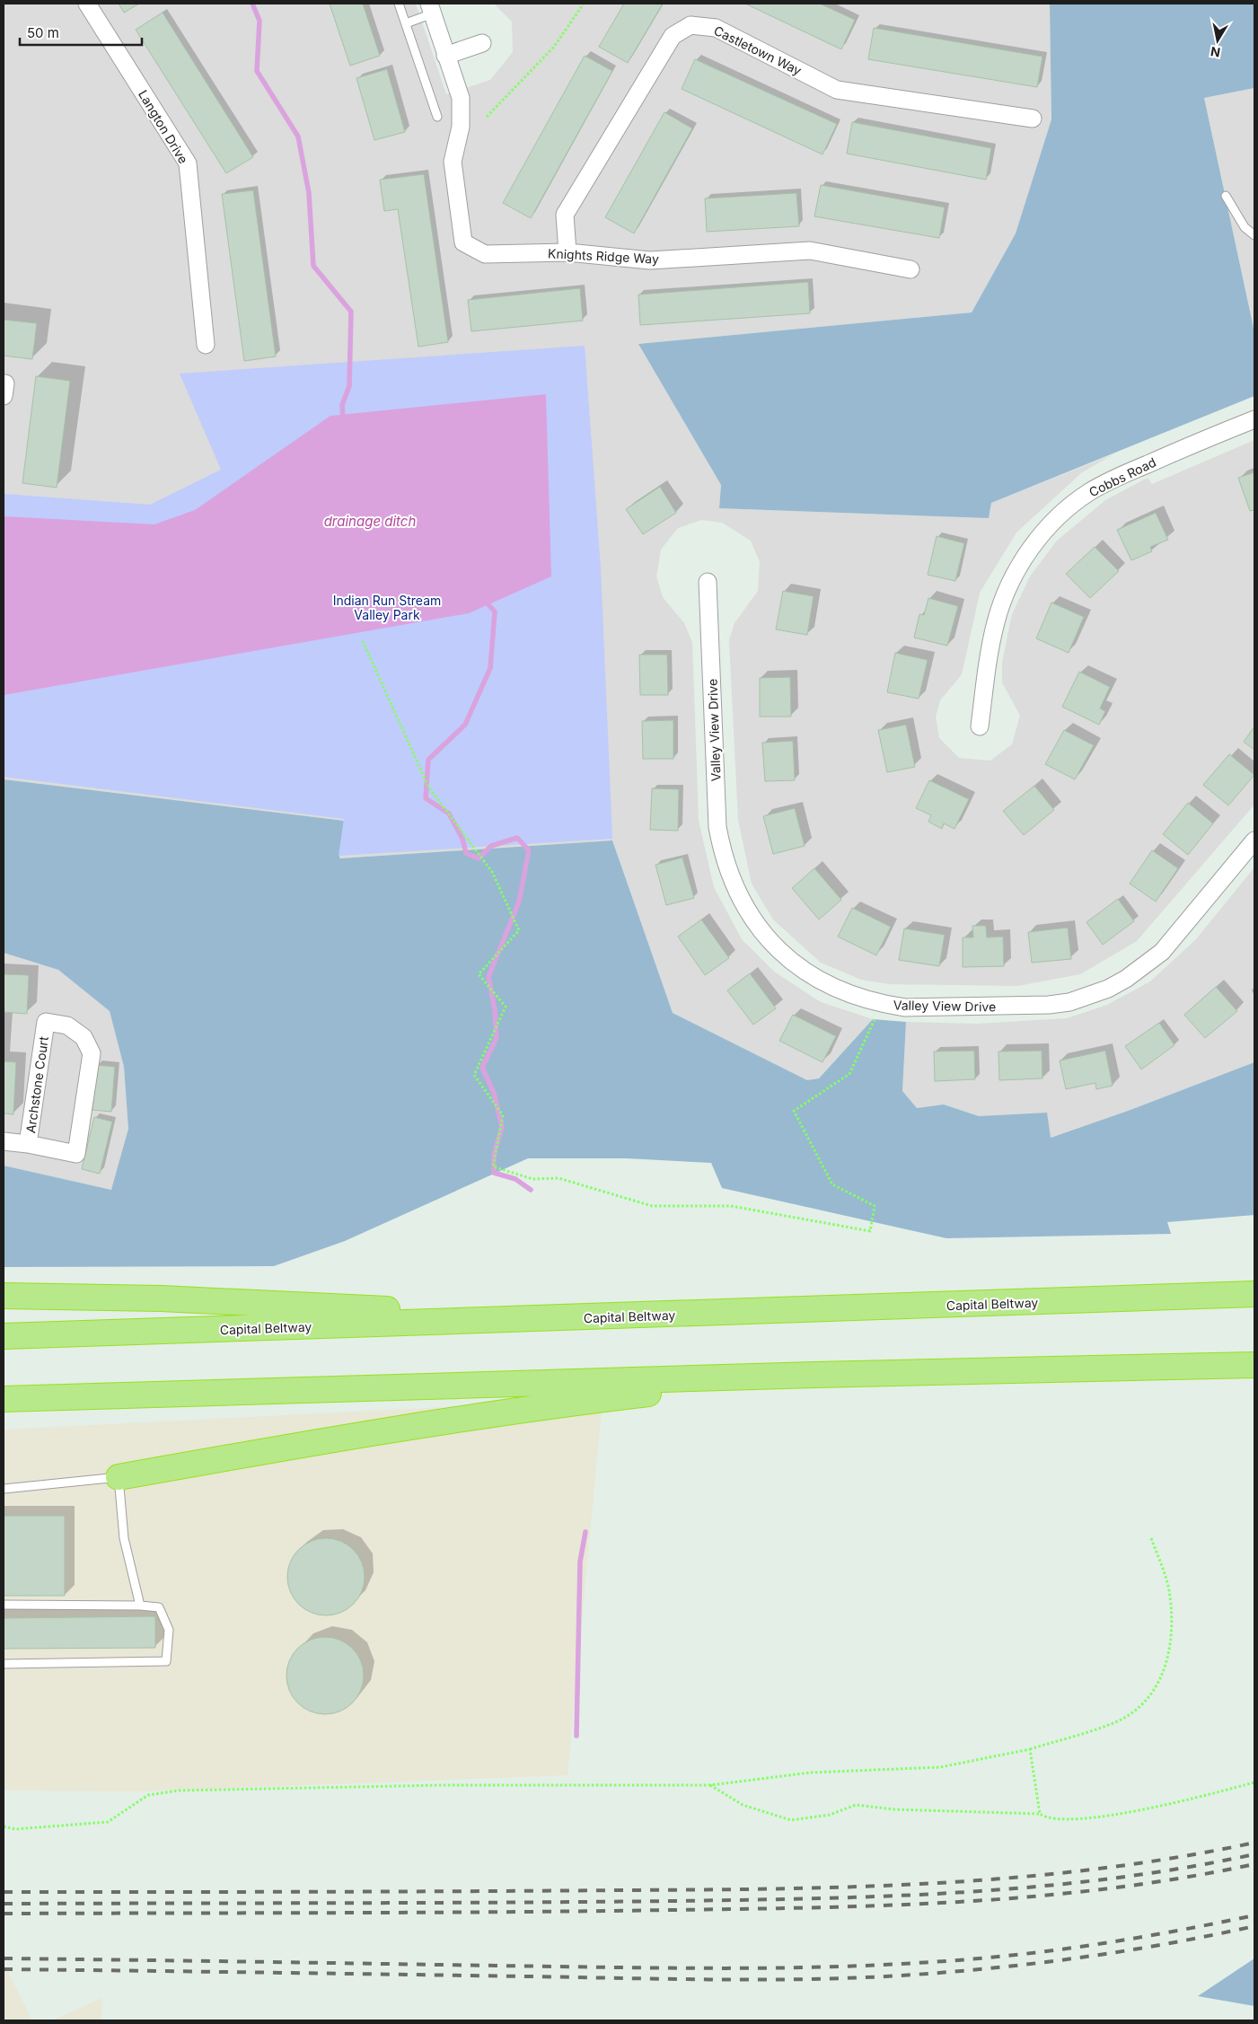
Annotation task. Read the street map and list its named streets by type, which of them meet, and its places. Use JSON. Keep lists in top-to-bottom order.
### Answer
{
  "streets": {
    "highway": ["Capital Beltway"],
    "street": [
      "Castletown Way",
      "Langton Drive",
      "Knights Ridge Way",
      "Cobbs Road",
      "Valley View Drive",
      "Archstone Court"
    ]
  },
  "crossings": [
    ["Castletown Way", "Knights Ridge Way"]
  ],
  "water": ["drainage ditch"],
  "parks": ["Indian Run Stream Valley Park"],
  "scale_bar": "50 m",
  "north": "bottom"
}
